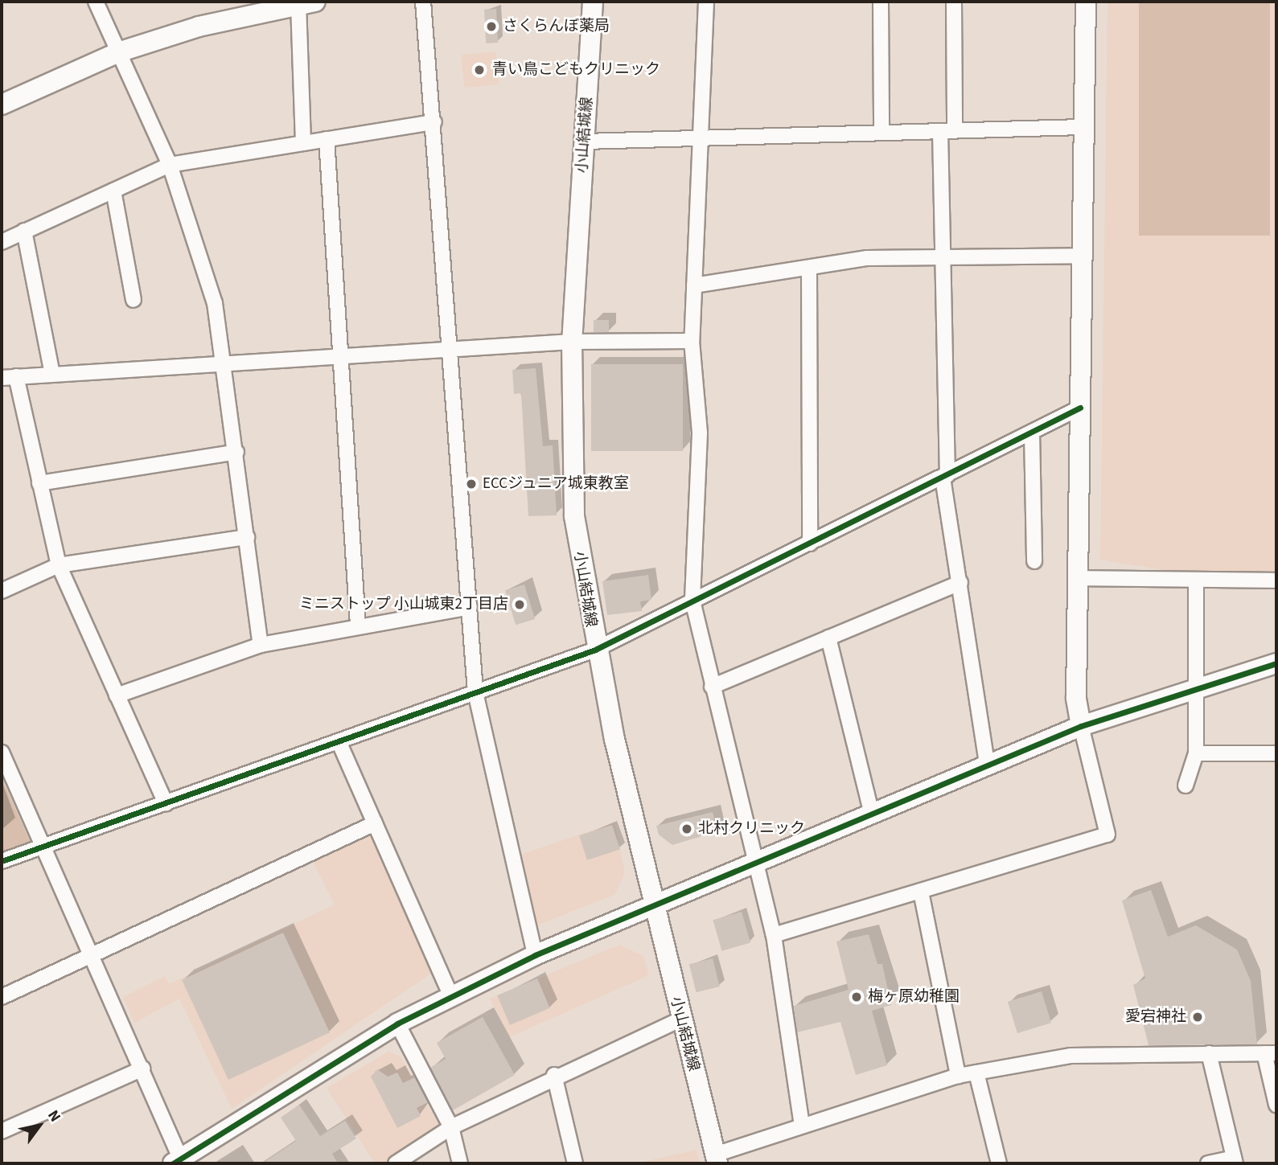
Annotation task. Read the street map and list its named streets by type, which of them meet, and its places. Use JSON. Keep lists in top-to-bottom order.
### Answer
{
  "streets": {
    "street": ["小山結城線"]
  },
  "places": [
    "さくらんぼ薬局",
    "青い鳥こどもクリニック",
    "ECCジュニア城東教室",
    "ミニストップ 小山城東2丁目店",
    "北村クリニック",
    "梅ヶ原幼稚園",
    "愛宕神社"
  ],
  "north": "top right"
}
